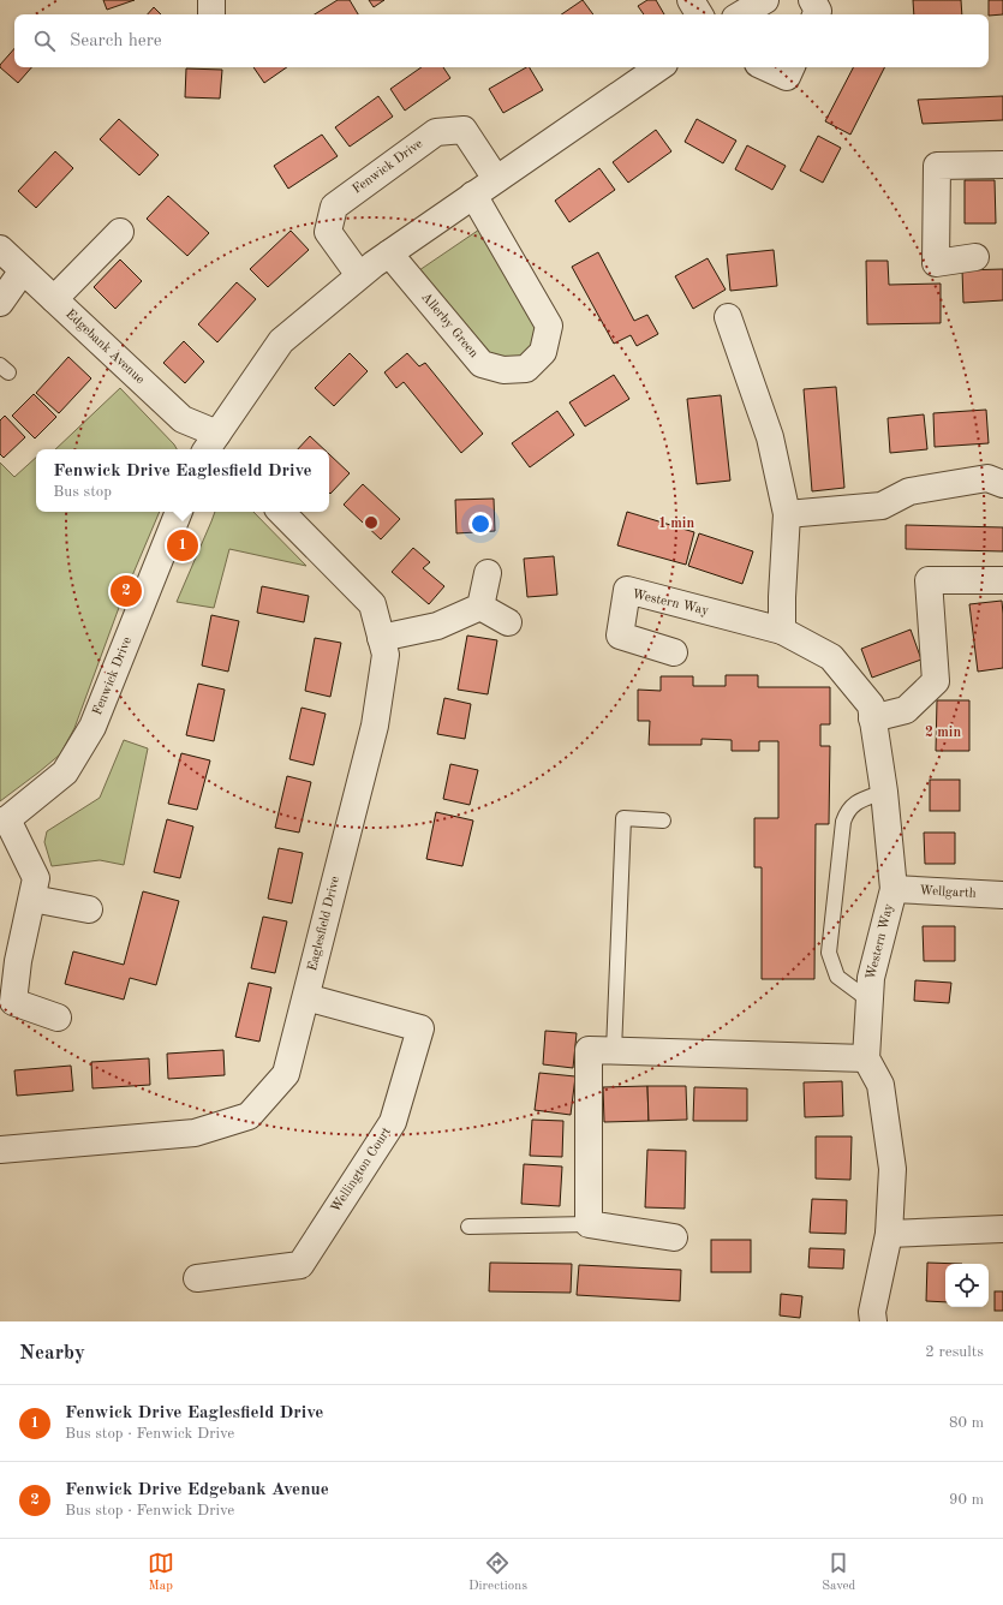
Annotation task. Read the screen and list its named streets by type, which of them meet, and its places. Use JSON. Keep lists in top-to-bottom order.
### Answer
{
  "streets": {
    "street": [
      "Fenwick Drive",
      "Allerby Green",
      "Edgebank Avenue",
      "Western Way",
      "Wellgarth",
      "Eaglesfield Drive",
      "Wellington Court"
    ]
  },
  "crossings": [
    ["Western Way", "Wellgarth"],
    ["Eaglesfield Drive", "Wellington Court"]
  ],
  "page": {
    "search": "Search here",
    "popup": ["Fenwick Drive Eaglesfield Drive", "Bus stop"],
    "pins": ["1", "2"],
    "heading": ["Nearby", "2 results"],
    "list": [
      {
        "mark": "1",
        "name": "Fenwick Drive Eaglesfield Drive",
        "note": "Bus stop · Fenwick Drive",
        "value": "80 m"
      },
      {
        "mark": "2",
        "name": "Fenwick Drive Edgebank Avenue",
        "note": "Bus stop · Fenwick Drive",
        "value": "90 m"
      }
    ],
    "nav": ["Map", "Directions", "Saved"]
  },
  "rings": ["1 min", "2 min"]
}
